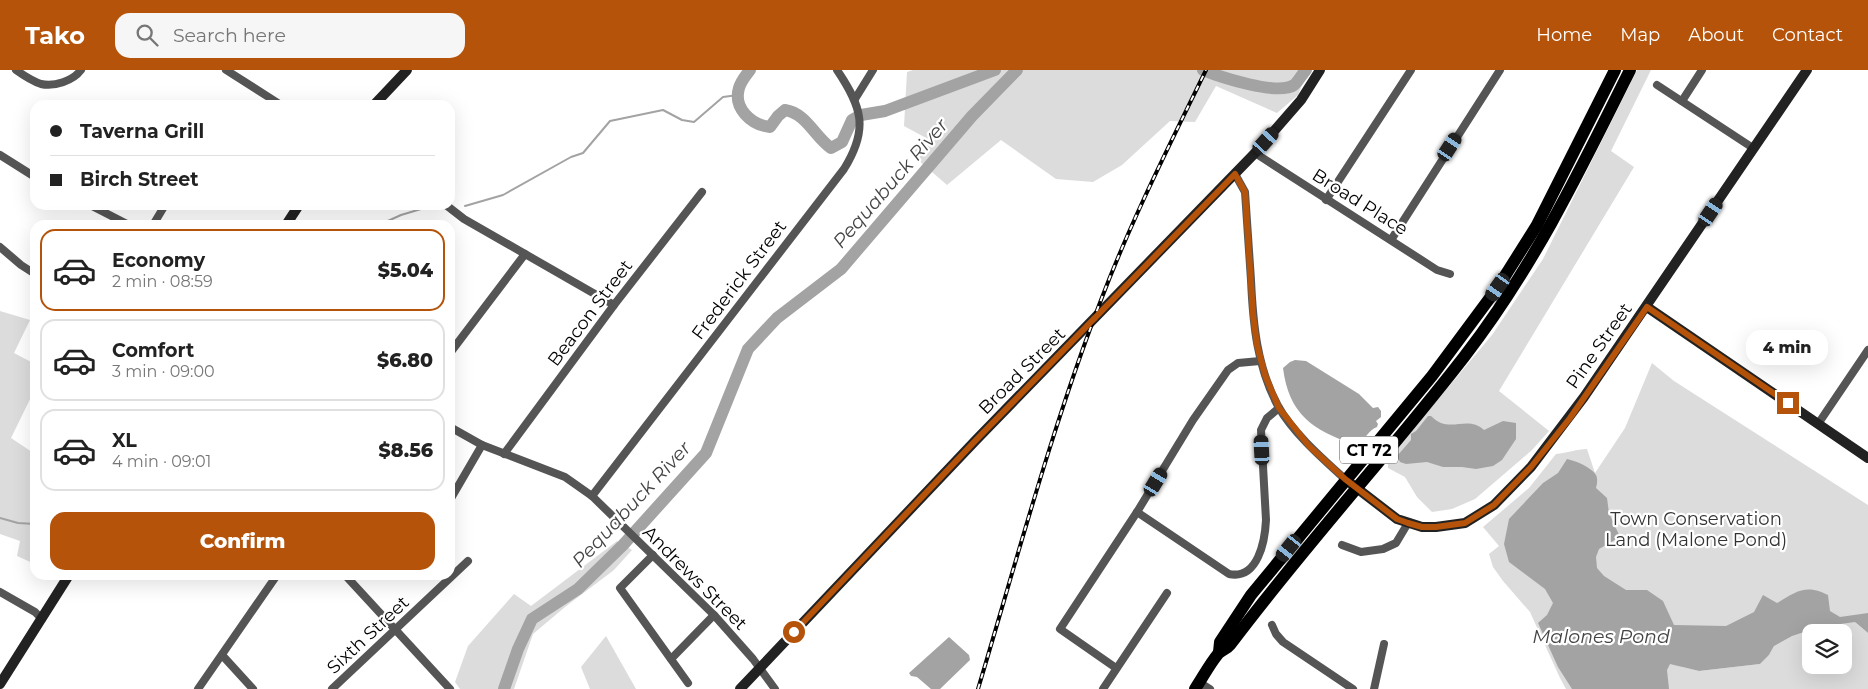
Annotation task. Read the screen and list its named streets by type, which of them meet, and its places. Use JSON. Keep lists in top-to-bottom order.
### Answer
{
  "streets": {
    "highway": ["CT 72"],
    "main road": ["Pine Street", "Broad Street"],
    "street": [
      "Broad Place",
      "Frederick Street",
      "Beacon Street",
      "Andrews Street",
      "Sixth Street"
    ]
  },
  "crossings": [
    ["Broad Place", "Broad Street"],
    ["Frederick Street", "Andrews Street"],
    ["Beacon Street", "Andrews Street"],
    ["Pine Street", "CT 72"],
    ["Broad Street", "Andrews Street"]
  ],
  "water": ["Pequabuck River", "Malones Pond"],
  "parks": ["Town Conservation Land (Malone Pond)"],
  "page": {
    "header": "Tako",
    "search": "Search here",
    "nav": [
      "Home",
      "Map",
      "About",
      "Contact"
    ],
    "banner": ["Taverna Grill", "Birch Street"],
    "list": [
      {
        "name": "Economy",
        "note": "2 min · 08:59",
        "value": "$5.04"
      },
      {
        "name": "Comfort",
        "note": "3 min · 09:00",
        "value": "$6.80"
      },
      {
        "name": "XL",
        "note": "4 min · 09:01",
        "value": "$8.56"
      }
    ],
    "bubble": "4 min",
    "buttons": "Confirm"
  }
}
